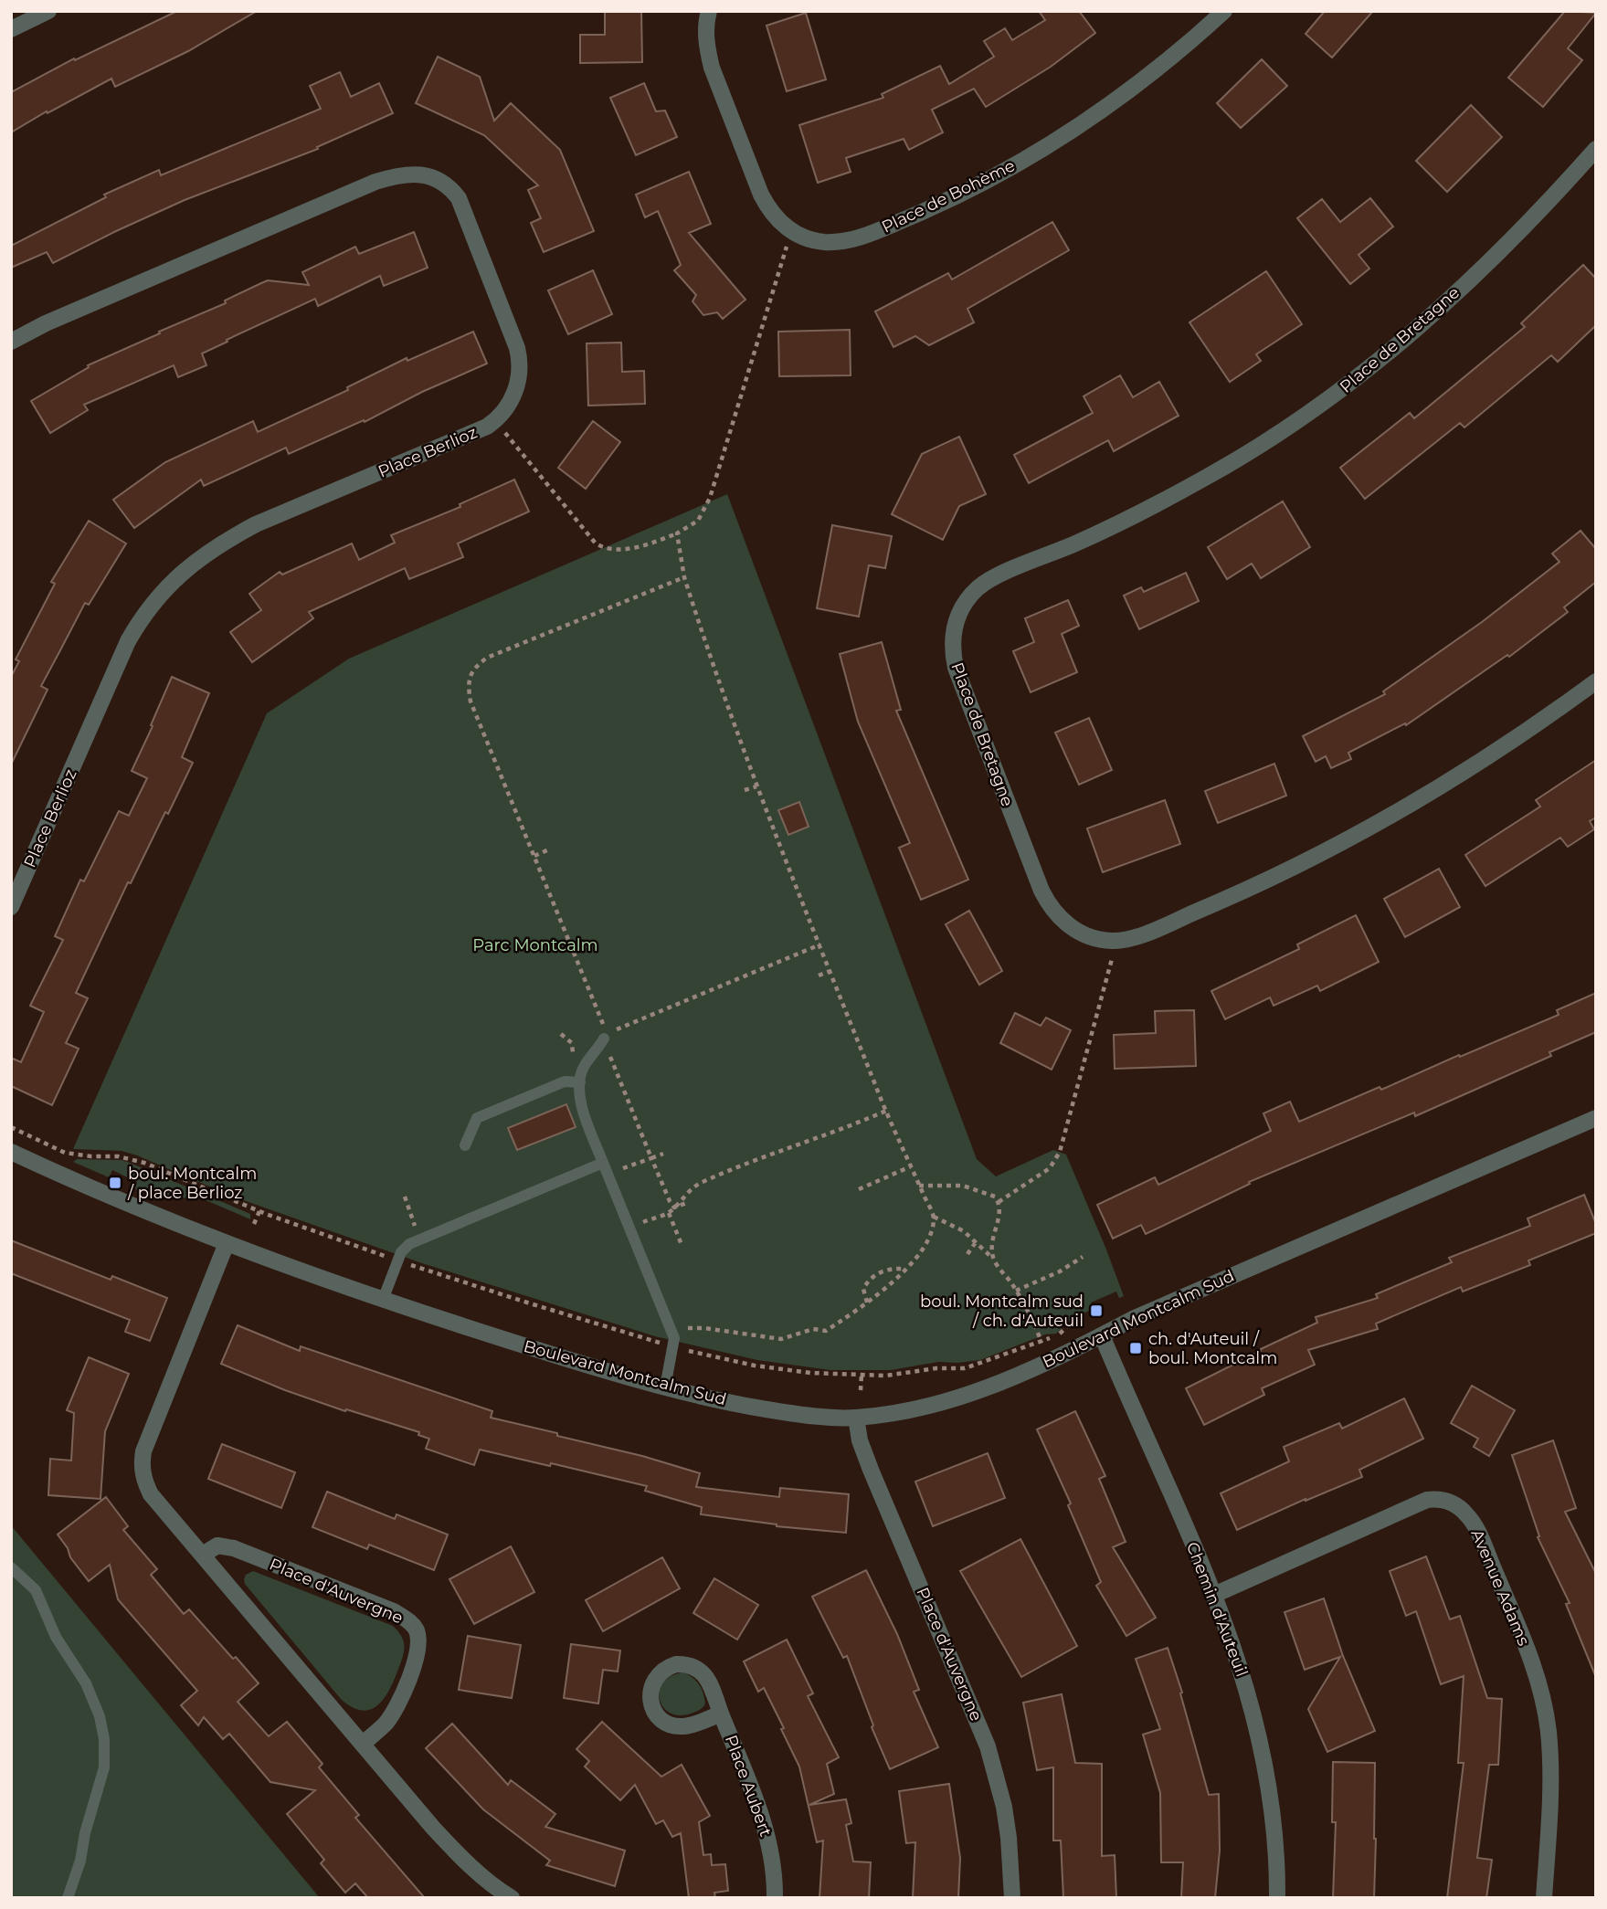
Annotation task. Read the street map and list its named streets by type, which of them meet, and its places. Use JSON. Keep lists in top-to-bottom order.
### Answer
{
  "streets": {
    "street": [
      "Place de Bohème",
      "Place de Bretagne",
      "Place Berlioz",
      "Boulevard Montcalm Sud",
      "Avenue Adams",
      "Place d'Auvergne",
      "Chemin d'Auteuil",
      "Place Aubert"
    ]
  },
  "crossings": [
    ["Boulevard Montcalm Sud", "Place d'Auvergne"],
    ["Boulevard Montcalm Sud", "Chemin d'Auteuil"],
    ["Avenue Adams", "Chemin d'Auteuil"]
  ],
  "parks": ["Parc Montcalm"],
  "places": {
    "transit": ["boul. Montcalm / place Berlioz", "boul. Montcalm sud / ch. d'Auteuil", "ch. d'Auteuil / boul. Montcalm"]
  }
}
